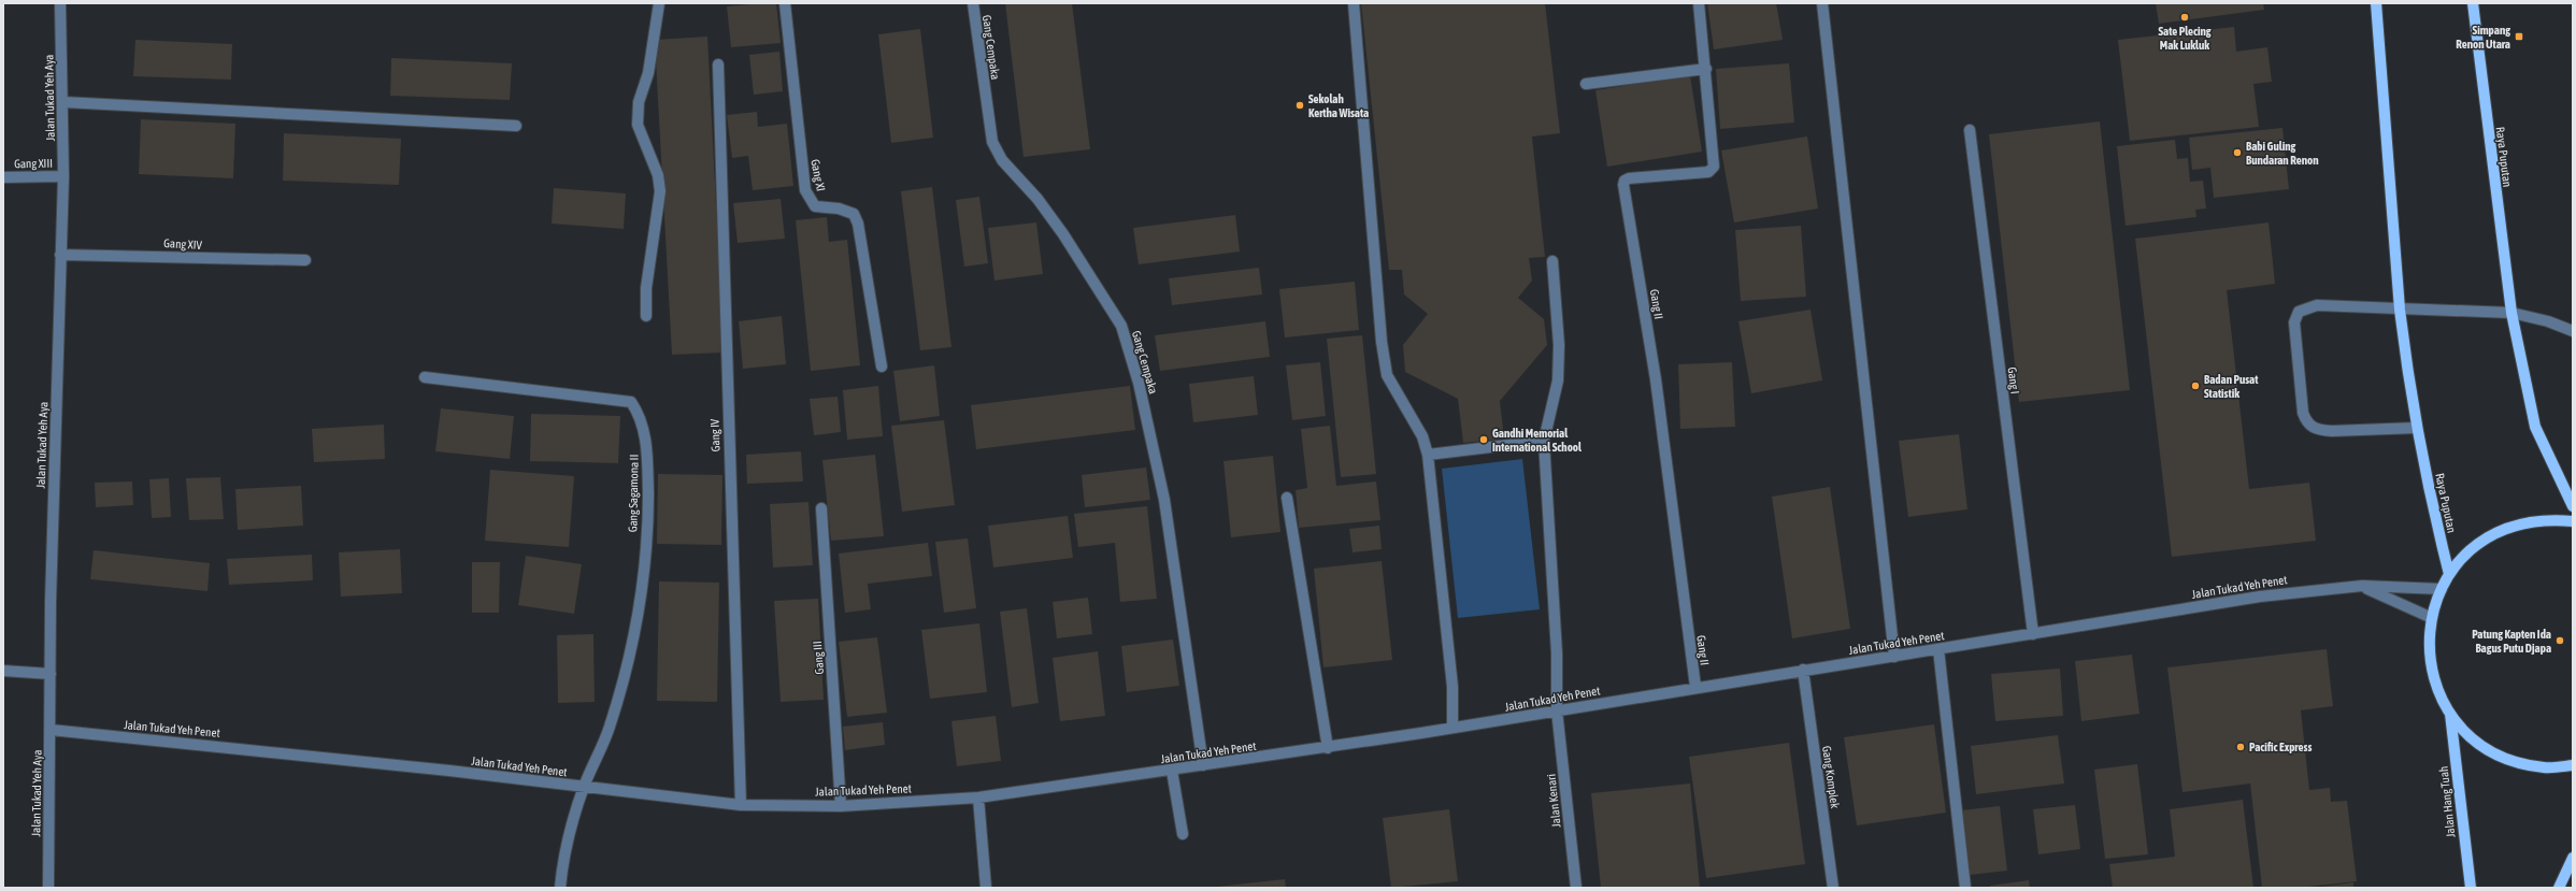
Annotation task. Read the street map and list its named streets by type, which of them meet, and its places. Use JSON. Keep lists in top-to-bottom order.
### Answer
{
  "streets": {
    "main road": ["Raya Puputan", "Jalan Hang Tuah"],
    "street": [
      "Gang Cempaka",
      "Jalan Tukad Yeh Aya",
      "Gang XIII",
      "Gang XI",
      "Gang XIV",
      "Gang II",
      "Gang I",
      "Gang IV",
      "Gang Sagamona II",
      "Jalan Tukad Yeh Penet",
      "Gang III",
      "Gang Komplek",
      "Jalan Kenari"
    ]
  },
  "crossings": [
    ["Gang Cempaka", "Jalan Tukad Yeh Penet"],
    ["Jalan Tukad Yeh Aya", "Gang XIII"],
    ["Jalan Tukad Yeh Aya", "Gang XIV"],
    ["Jalan Tukad Yeh Aya", "Jalan Tukad Yeh Penet"],
    ["Gang II", "Jalan Tukad Yeh Penet"],
    ["Gang I", "Jalan Tukad Yeh Penet"],
    ["Gang IV", "Jalan Tukad Yeh Penet"],
    ["Gang Sagamona II", "Jalan Tukad Yeh Penet"],
    ["Jalan Tukad Yeh Penet", "Gang III"],
    ["Jalan Tukad Yeh Penet", "Gang Komplek"],
    ["Jalan Tukad Yeh Penet", "Jalan Kenari"]
  ],
  "places": {
    "other": [
      "Sate Plecing Mak Lukluk",
      "Sekolah Kertha Wisata",
      "Babi Guling Bundaran Renon",
      "Badan Pusat Statistik",
      "Gandhi Memorial International School",
      "Patung Kapten Ida Bagus Putu Djapa",
      "Pacific Express"
    ],
    "transit": ["Simpang Renon Utara"]
  }
}
